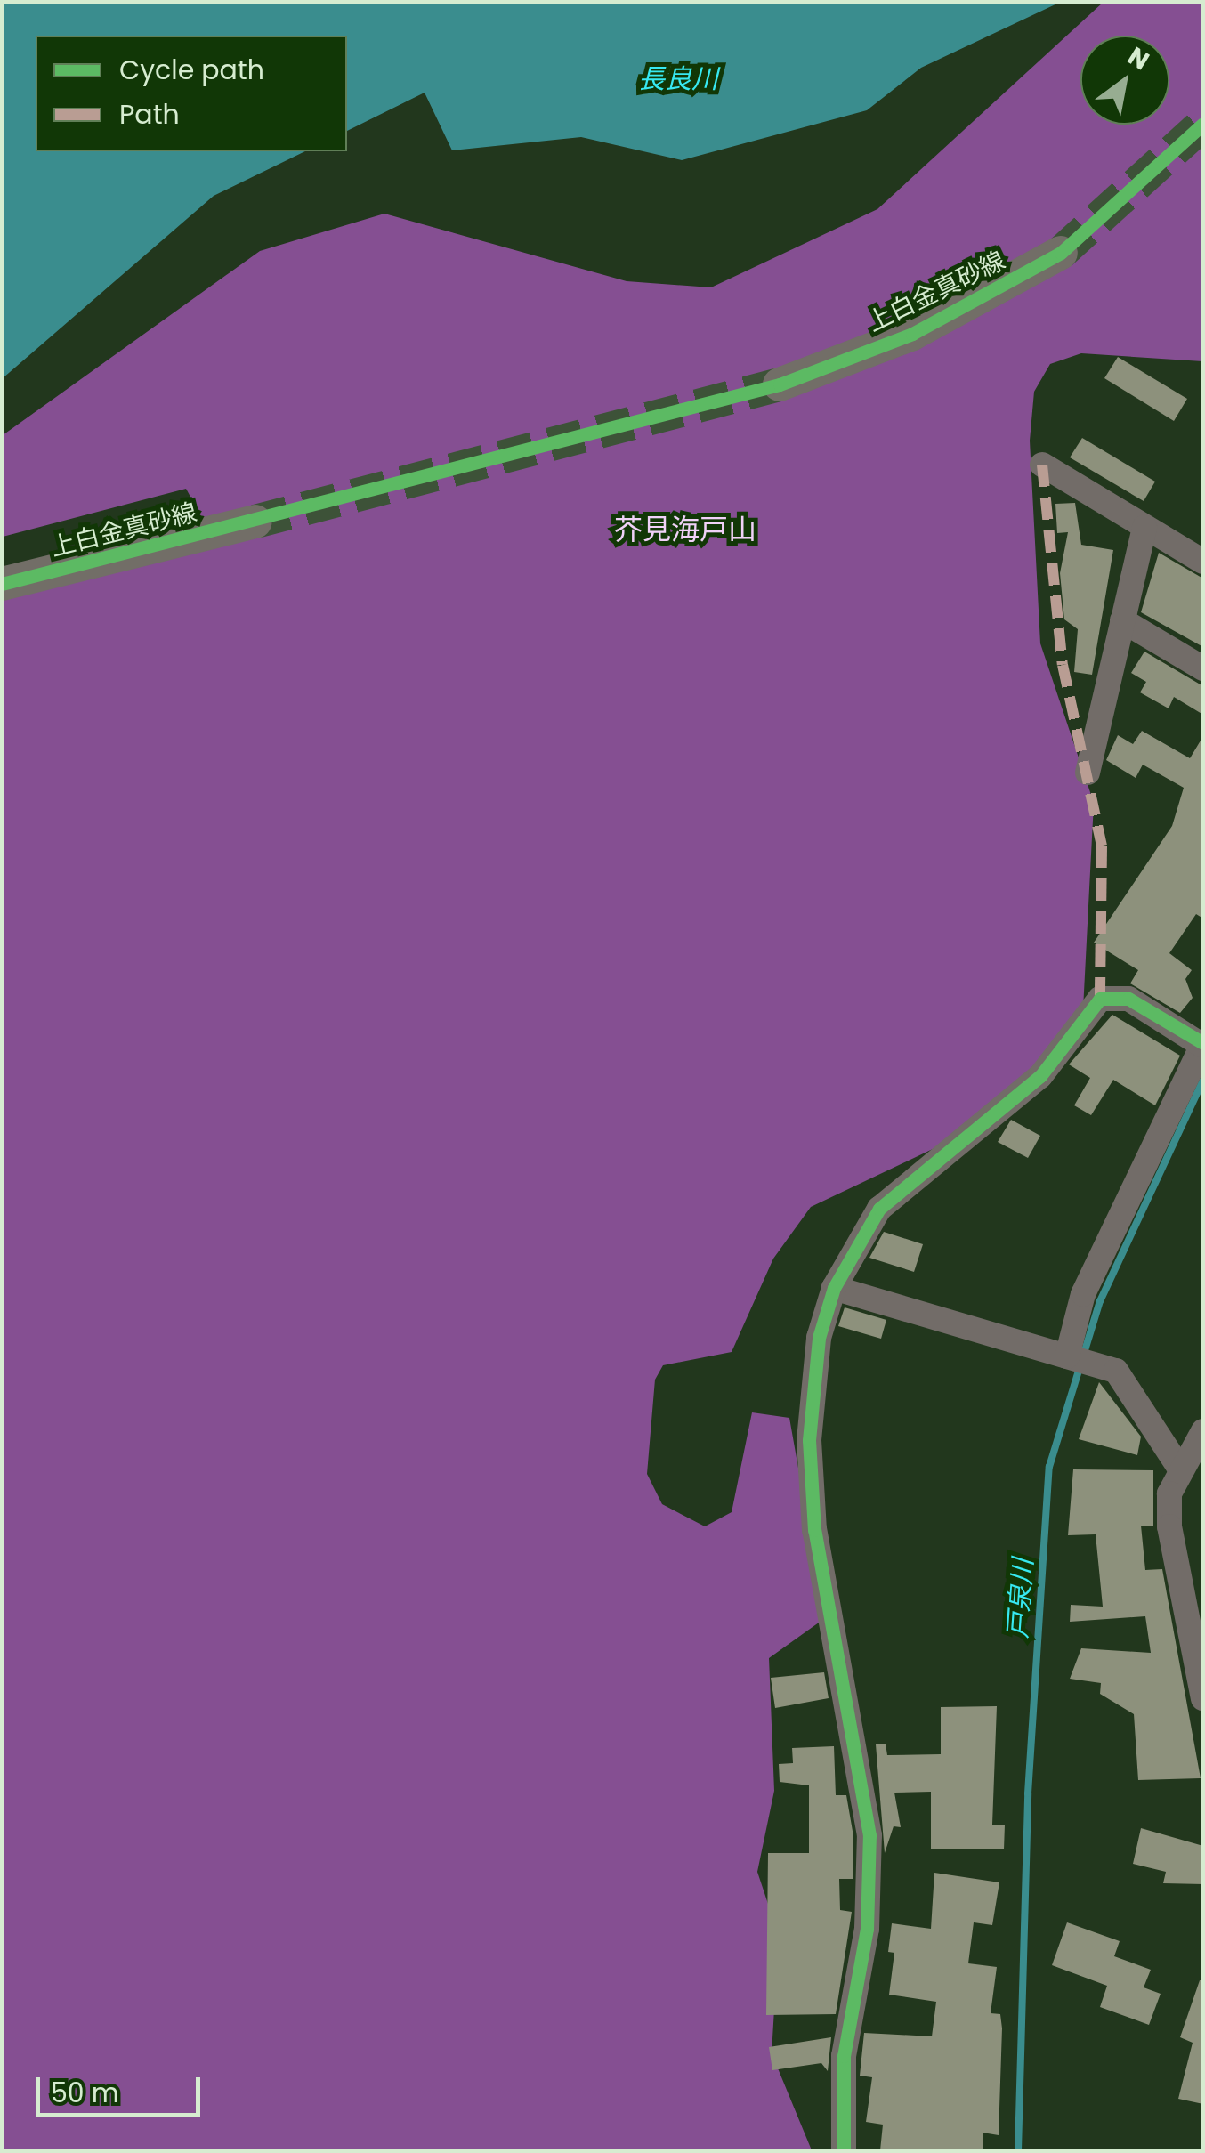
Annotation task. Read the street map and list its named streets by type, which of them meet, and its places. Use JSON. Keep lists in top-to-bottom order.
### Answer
{
  "streets": {
    "main road": ["上白金真砂線"]
  },
  "districts": ["芥見海戸山"],
  "water": ["長良川", "戸泉川"],
  "legend": ["Cycle path", "Path"],
  "scale_bar": "50 m",
  "north": "top right"
}
